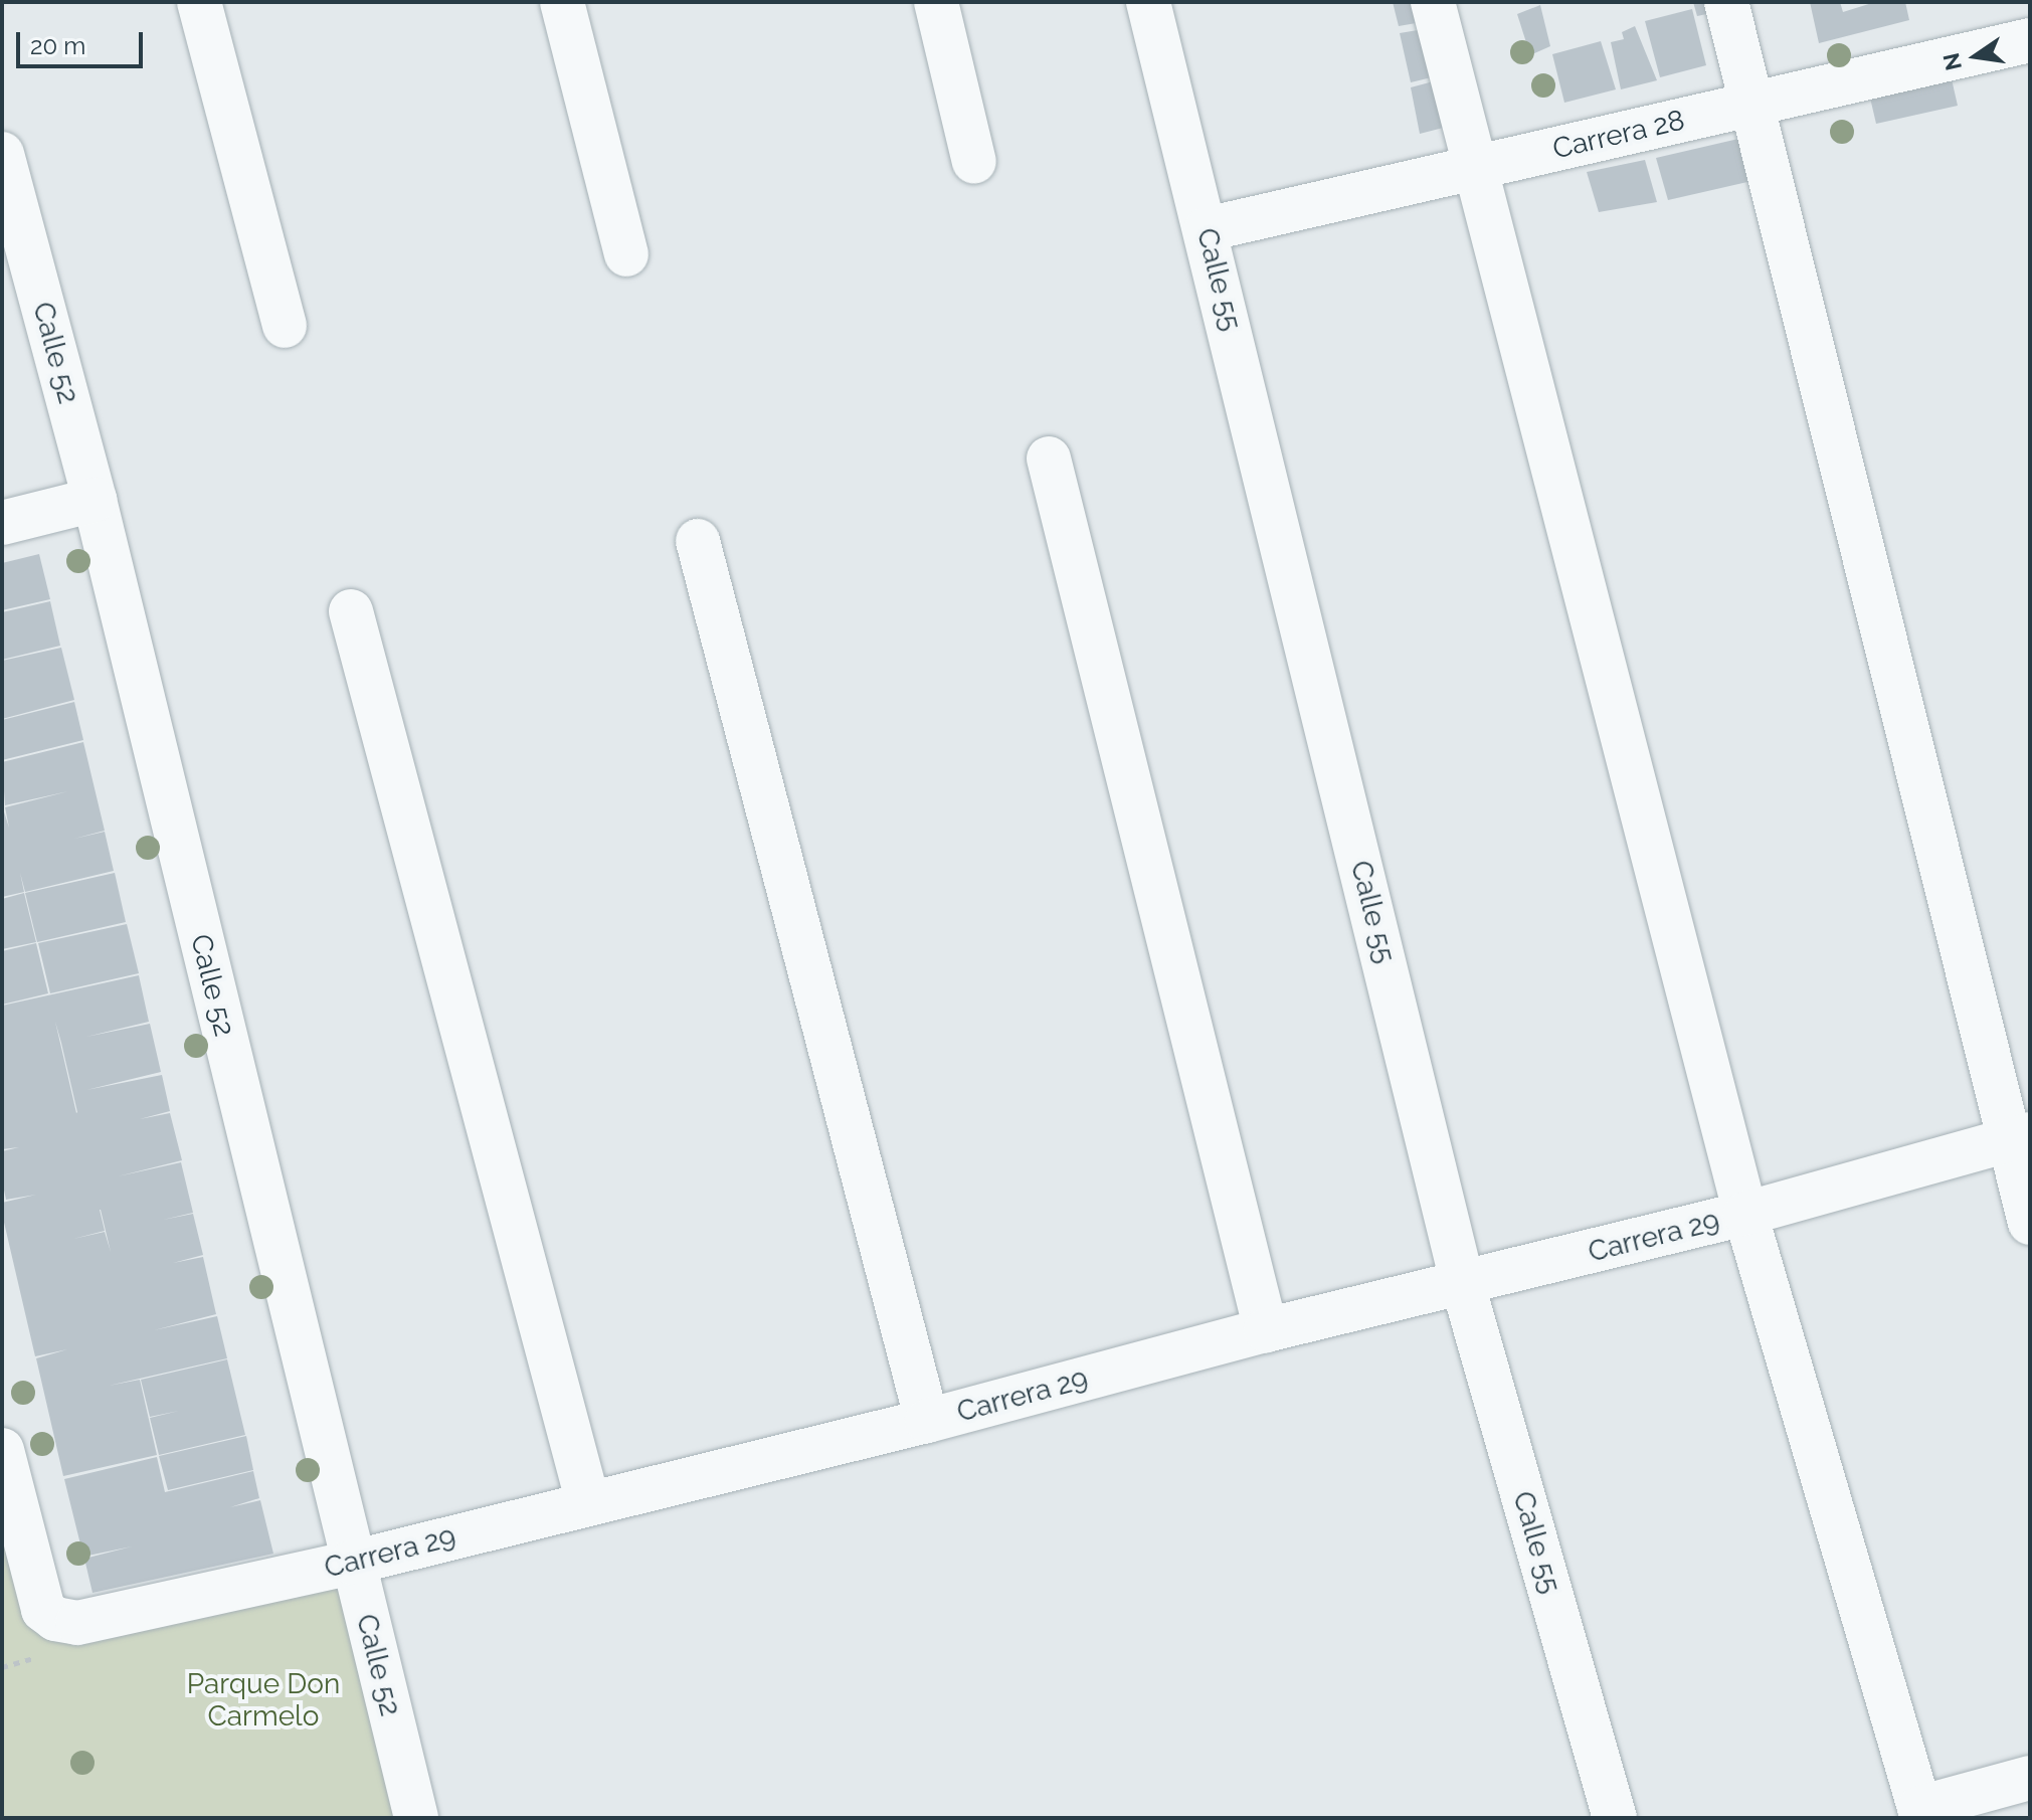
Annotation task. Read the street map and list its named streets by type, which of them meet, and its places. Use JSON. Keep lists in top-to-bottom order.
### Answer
{
  "streets": {
    "street": [
      "Carrera 28",
      "Calle 55",
      "Calle 52",
      "Carrera 29"
    ]
  },
  "crossings": [
    ["Carrera 28", "Calle 55"],
    ["Calle 55", "Carrera 29"],
    ["Calle 52", "Carrera 29"]
  ],
  "parks": ["Parque Don Carmelo"],
  "scale_bar": "20 m",
  "north": "left"
}
